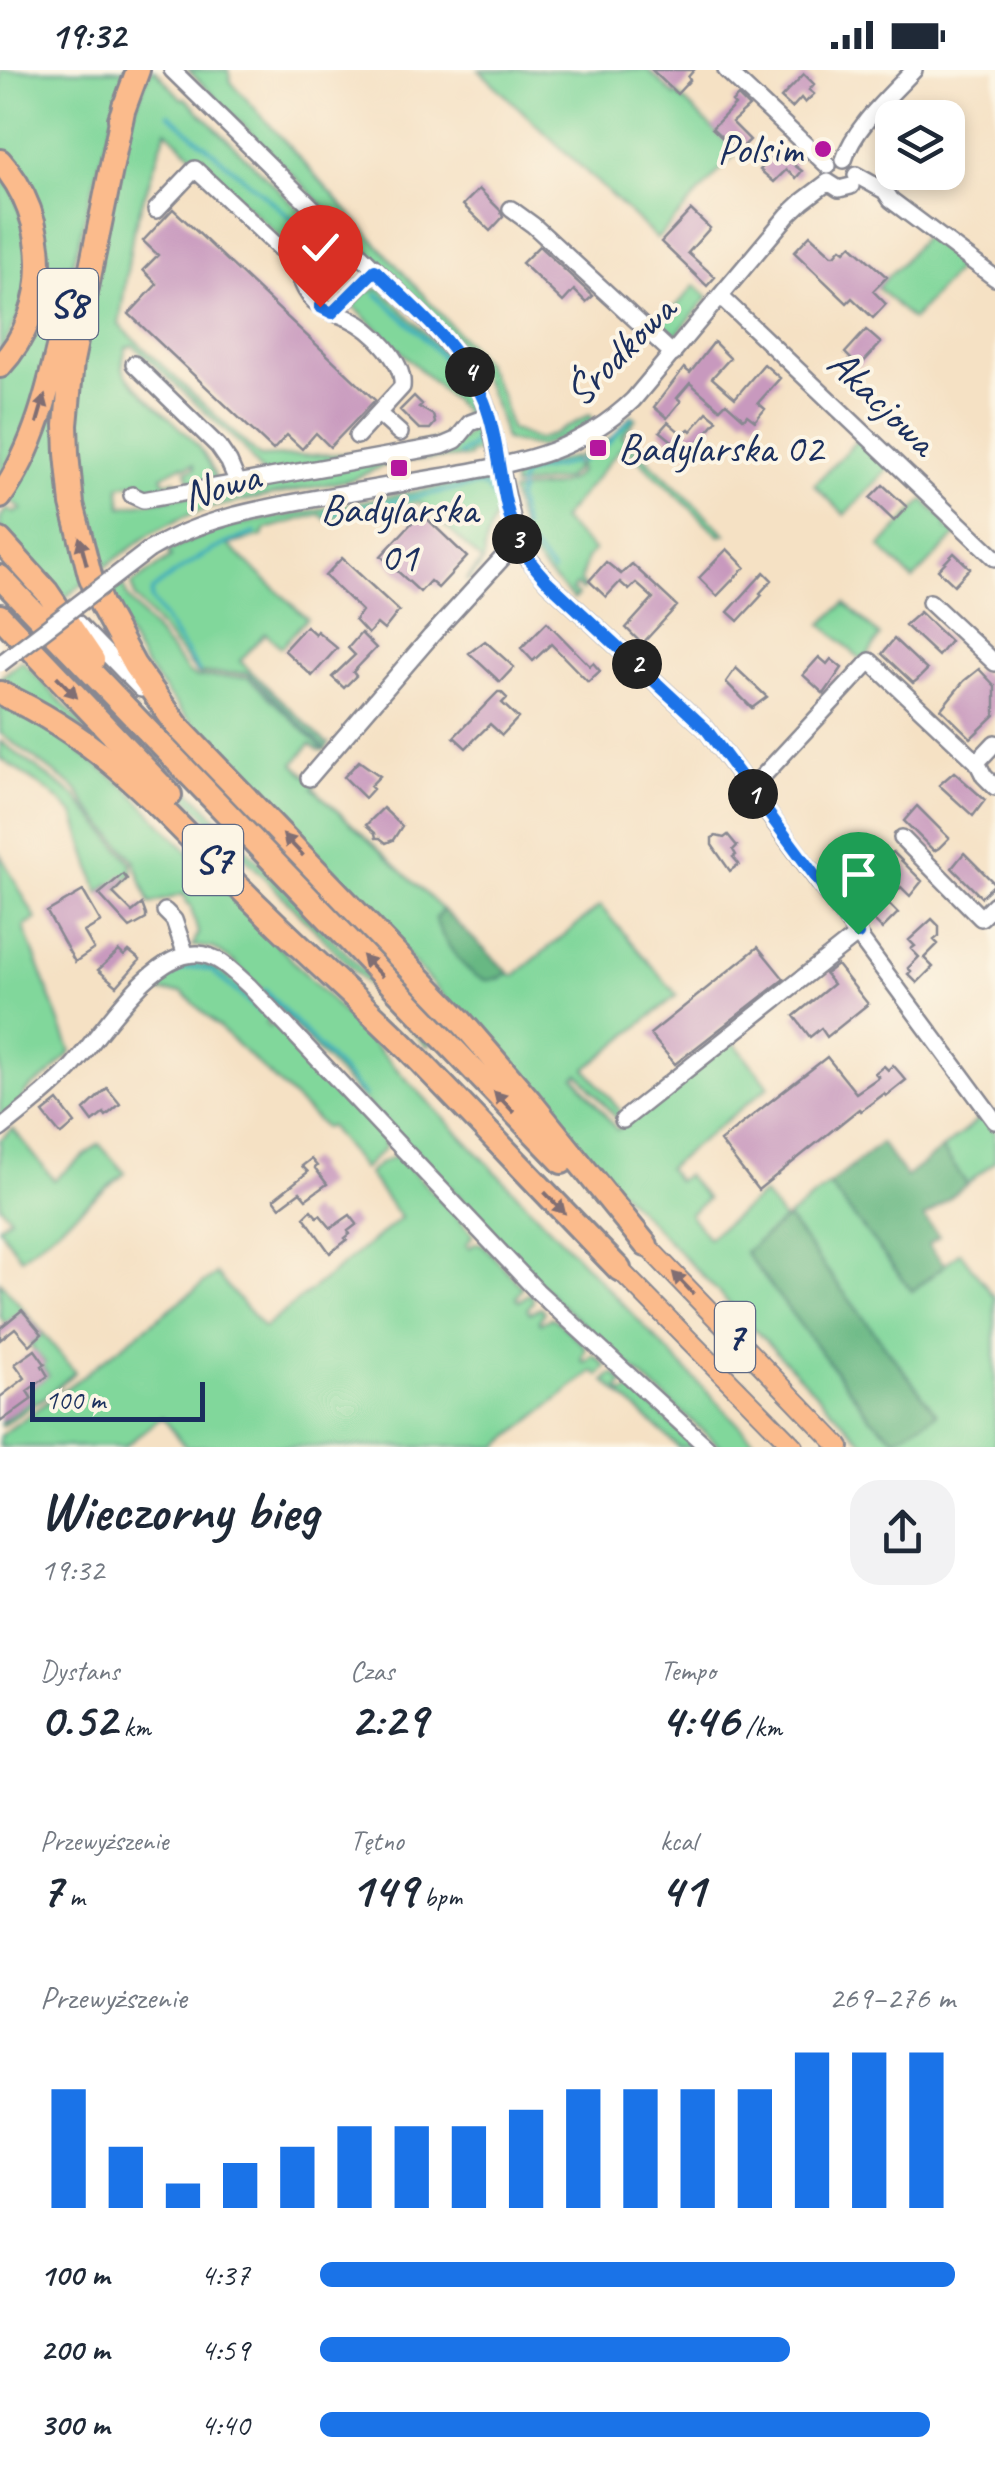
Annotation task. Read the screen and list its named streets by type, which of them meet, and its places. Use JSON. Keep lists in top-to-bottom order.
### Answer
{
  "streets": {
    "highway": ["S8", "S7"],
    "main road": ["7"],
    "street": ["Środkowa", "Akacjowa", "Nowa"]
  },
  "crossings": [
    ["Środkowa", "Akacjowa"],
    ["Środkowa", "Nowa"],
    ["S7", "7"]
  ],
  "places": {
    "other": ["Polsim"],
    "transit": ["Badylarska 02", "Badylarska 01"]
  },
  "scale_bar": "100 m",
  "page": {
    "status": "19:32",
    "pins": [
      "4",
      "3",
      "2",
      "1"
    ],
    "scale": "100 m",
    "heading": ["Wieczorny bieg", "19:32"],
    "stats": [
      ["Dystans", "0.52 km"],
      ["Czas", "2:29"],
      ["Tempo", "4:46 /km"],
      ["Przewyższenie", "7 m"],
      ["Tętno", "149 bpm"],
      ["kcal", "41"]
    ],
    "chart": ["Przewyższenie", "269–276 m"],
    "list": [
      {
        "name": "100 m",
        "note": "4:37"
      },
      {
        "name": "200 m",
        "note": "4:59"
      },
      {
        "name": "300 m",
        "note": "4:40"
      }
    ]
  }
}
